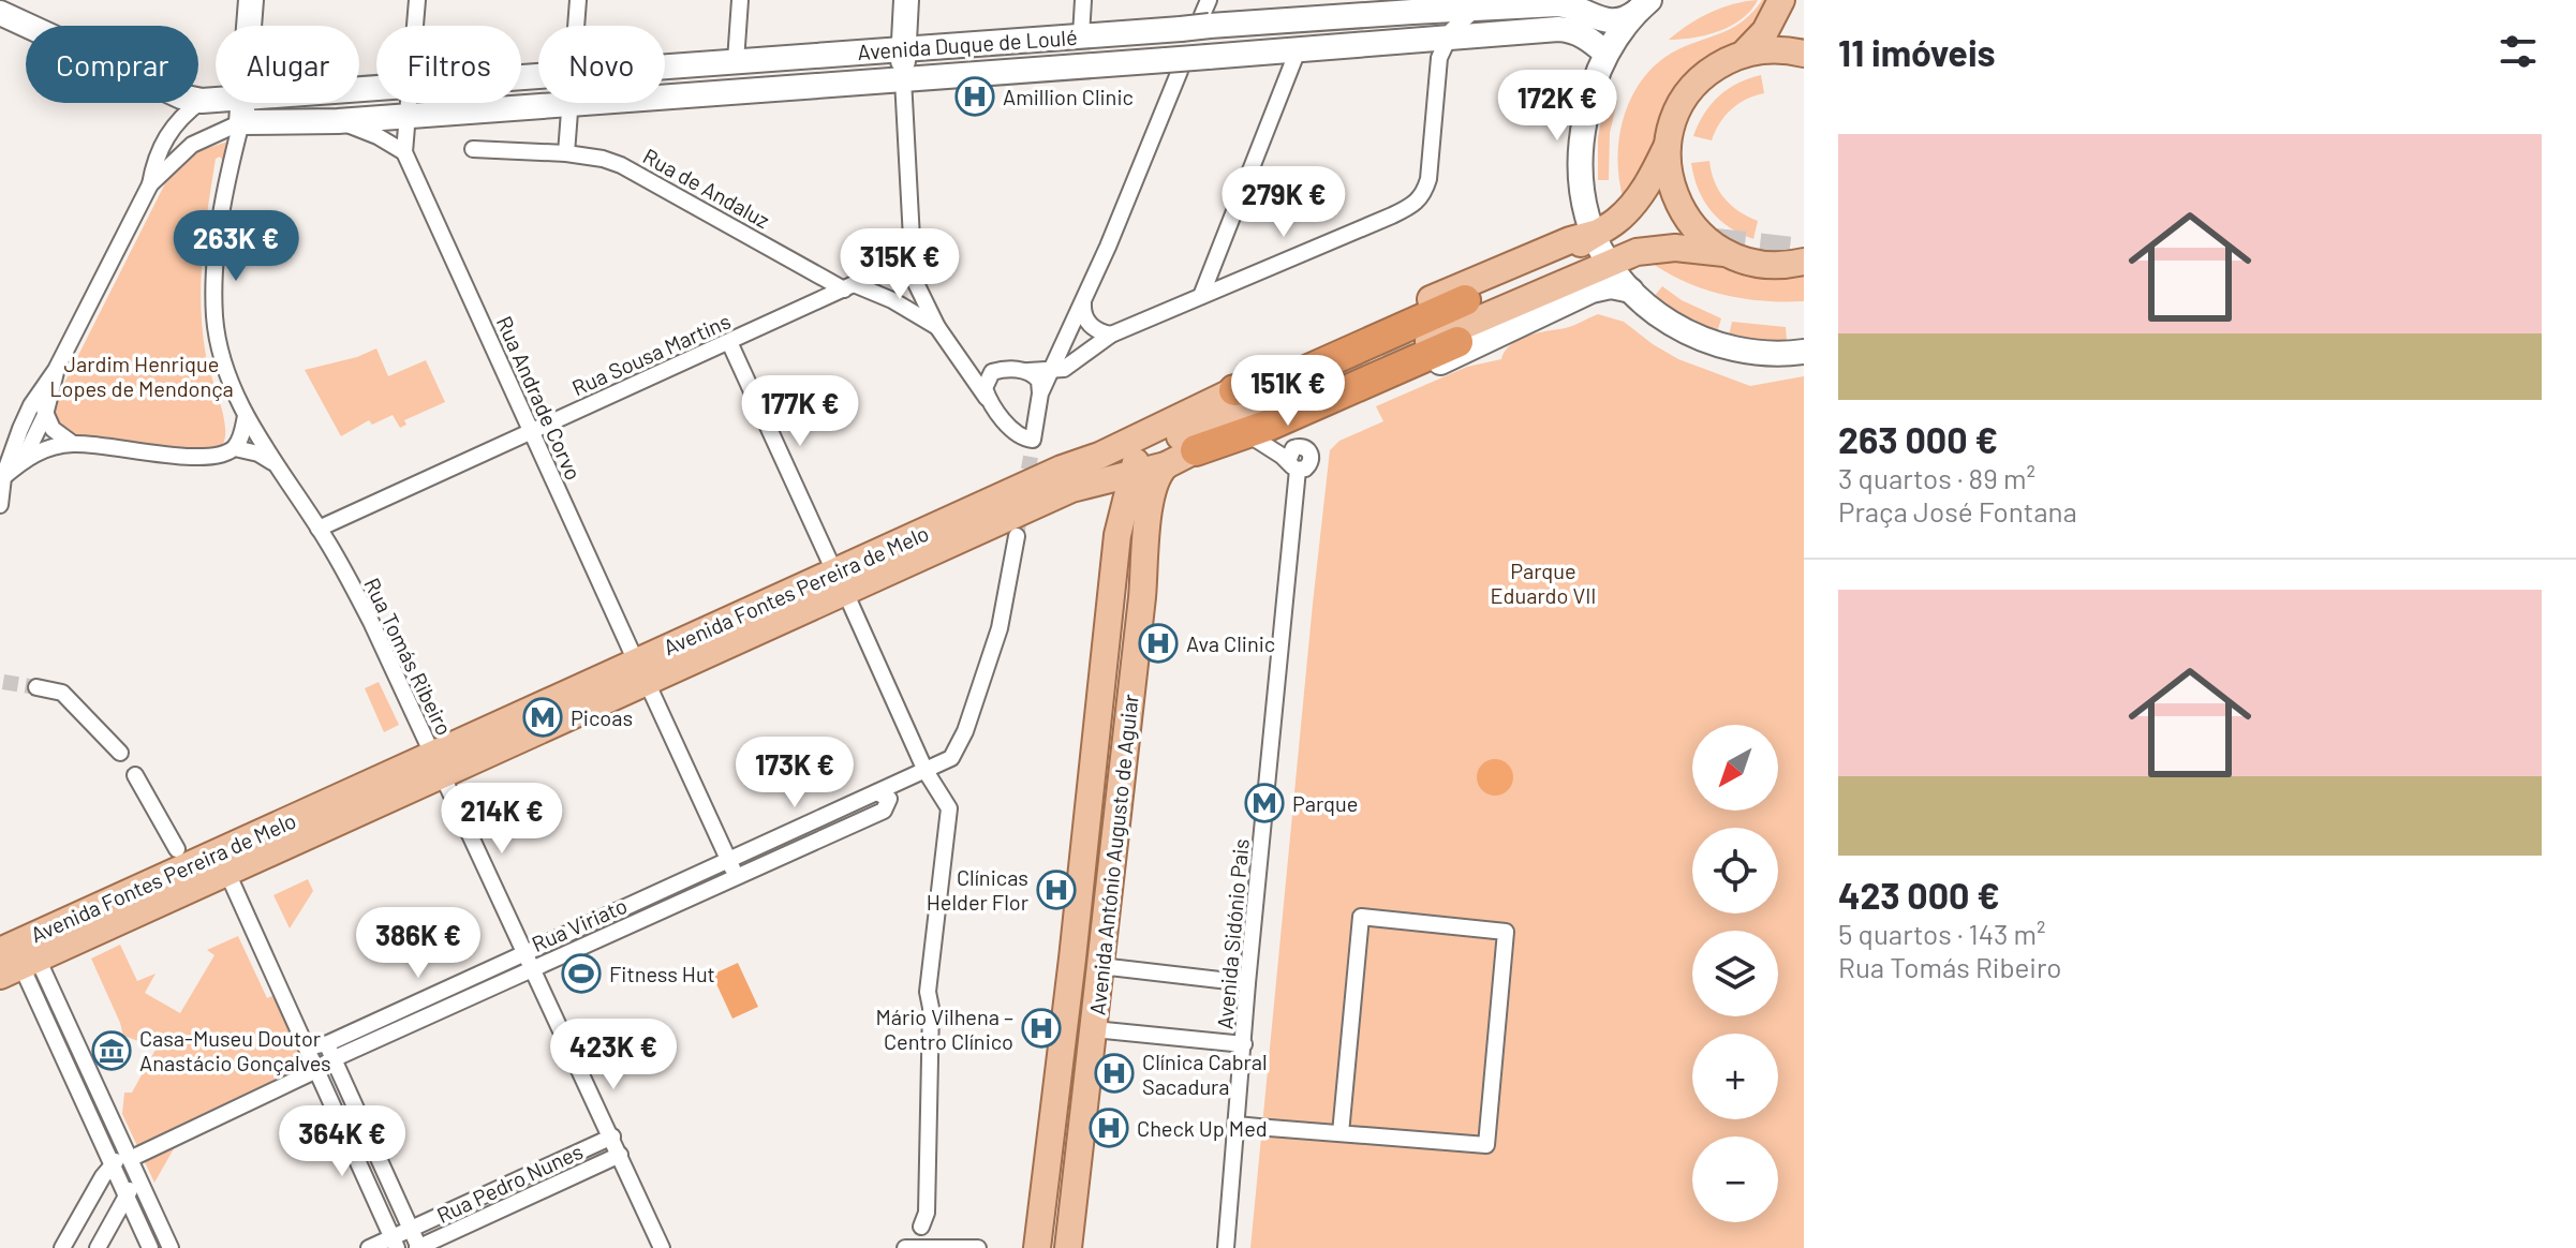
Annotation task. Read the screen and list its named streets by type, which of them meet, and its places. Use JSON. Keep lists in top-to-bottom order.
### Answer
{
  "streets": {
    "highway": ["Avenida Fontes Pereira de Melo"],
    "main road": ["Avenida António Augusto de Aguiar"],
    "street": [
      "Avenida Duque de Loulé",
      "Rua de Andaluz",
      "Rua Sousa Martins",
      "Rua Andrade Corvo",
      "Rua Tomás Ribeiro",
      "Rua Viriato",
      "Avenida Sidónio Pais",
      "Rua Pedro Nunes"
    ]
  },
  "crossings": [
    ["Avenida Duque de Loulé", "Rua Andrade Corvo"],
    ["Avenida Duque de Loulé", "Rua Tomás Ribeiro"],
    ["Rua de Andaluz", "Rua Sousa Martins"],
    ["Rua Sousa Martins", "Rua Andrade Corvo"],
    ["Rua Sousa Martins", "Rua Tomás Ribeiro"],
    ["Rua Andrade Corvo", "Avenida Fontes Pereira de Melo"],
    ["Rua Andrade Corvo", "Rua Viriato"],
    ["Avenida Fontes Pereira de Melo", "Rua Tomás Ribeiro"],
    ["Avenida Fontes Pereira de Melo", "Avenida António Augusto de Aguiar"],
    ["Rua Tomás Ribeiro", "Rua Viriato"],
    ["Rua Tomás Ribeiro", "Rua Pedro Nunes"]
  ],
  "parks": ["Jardim Henrique Lopes de Mendonça", "Parque Eduardo VII"],
  "places": {
    "hospital": [
      "Amillion Clinic",
      "Ava Clinic",
      "Clínicas Helder Flor",
      "Mário Vilhena – Centro Clínico",
      "Clínica Cabral Sacadura",
      "Check Up Med"
    ],
    "metro station": ["Picoas", "Parque"],
    "sports": ["Fitness Hut"],
    "museum": ["Casa-Museu Doutor Anastácio Gonçalves"]
  },
  "north": "bottom left",
  "page": {
    "heading": "11 imóveis",
    "chip": [
      "Comprar",
      "Alugar",
      "Filtros",
      "Novo"
    ],
    "price": [
      "172K €",
      "279K €",
      "263K €",
      "315K €",
      "151K €",
      "177K €",
      "173K €",
      "214K €",
      "386K €",
      "423K €",
      "364K €"
    ],
    "list": [
      {
        "name": "263 000 €",
        "note": "3 quartos · 89 m² · Praça José Fontana"
      },
      {
        "name": "423 000 €",
        "note": "5 quartos · 143 m² · Rua Tomás Ribeiro"
      }
    ],
    "map_buttons": ["+", "−"]
  }
}
